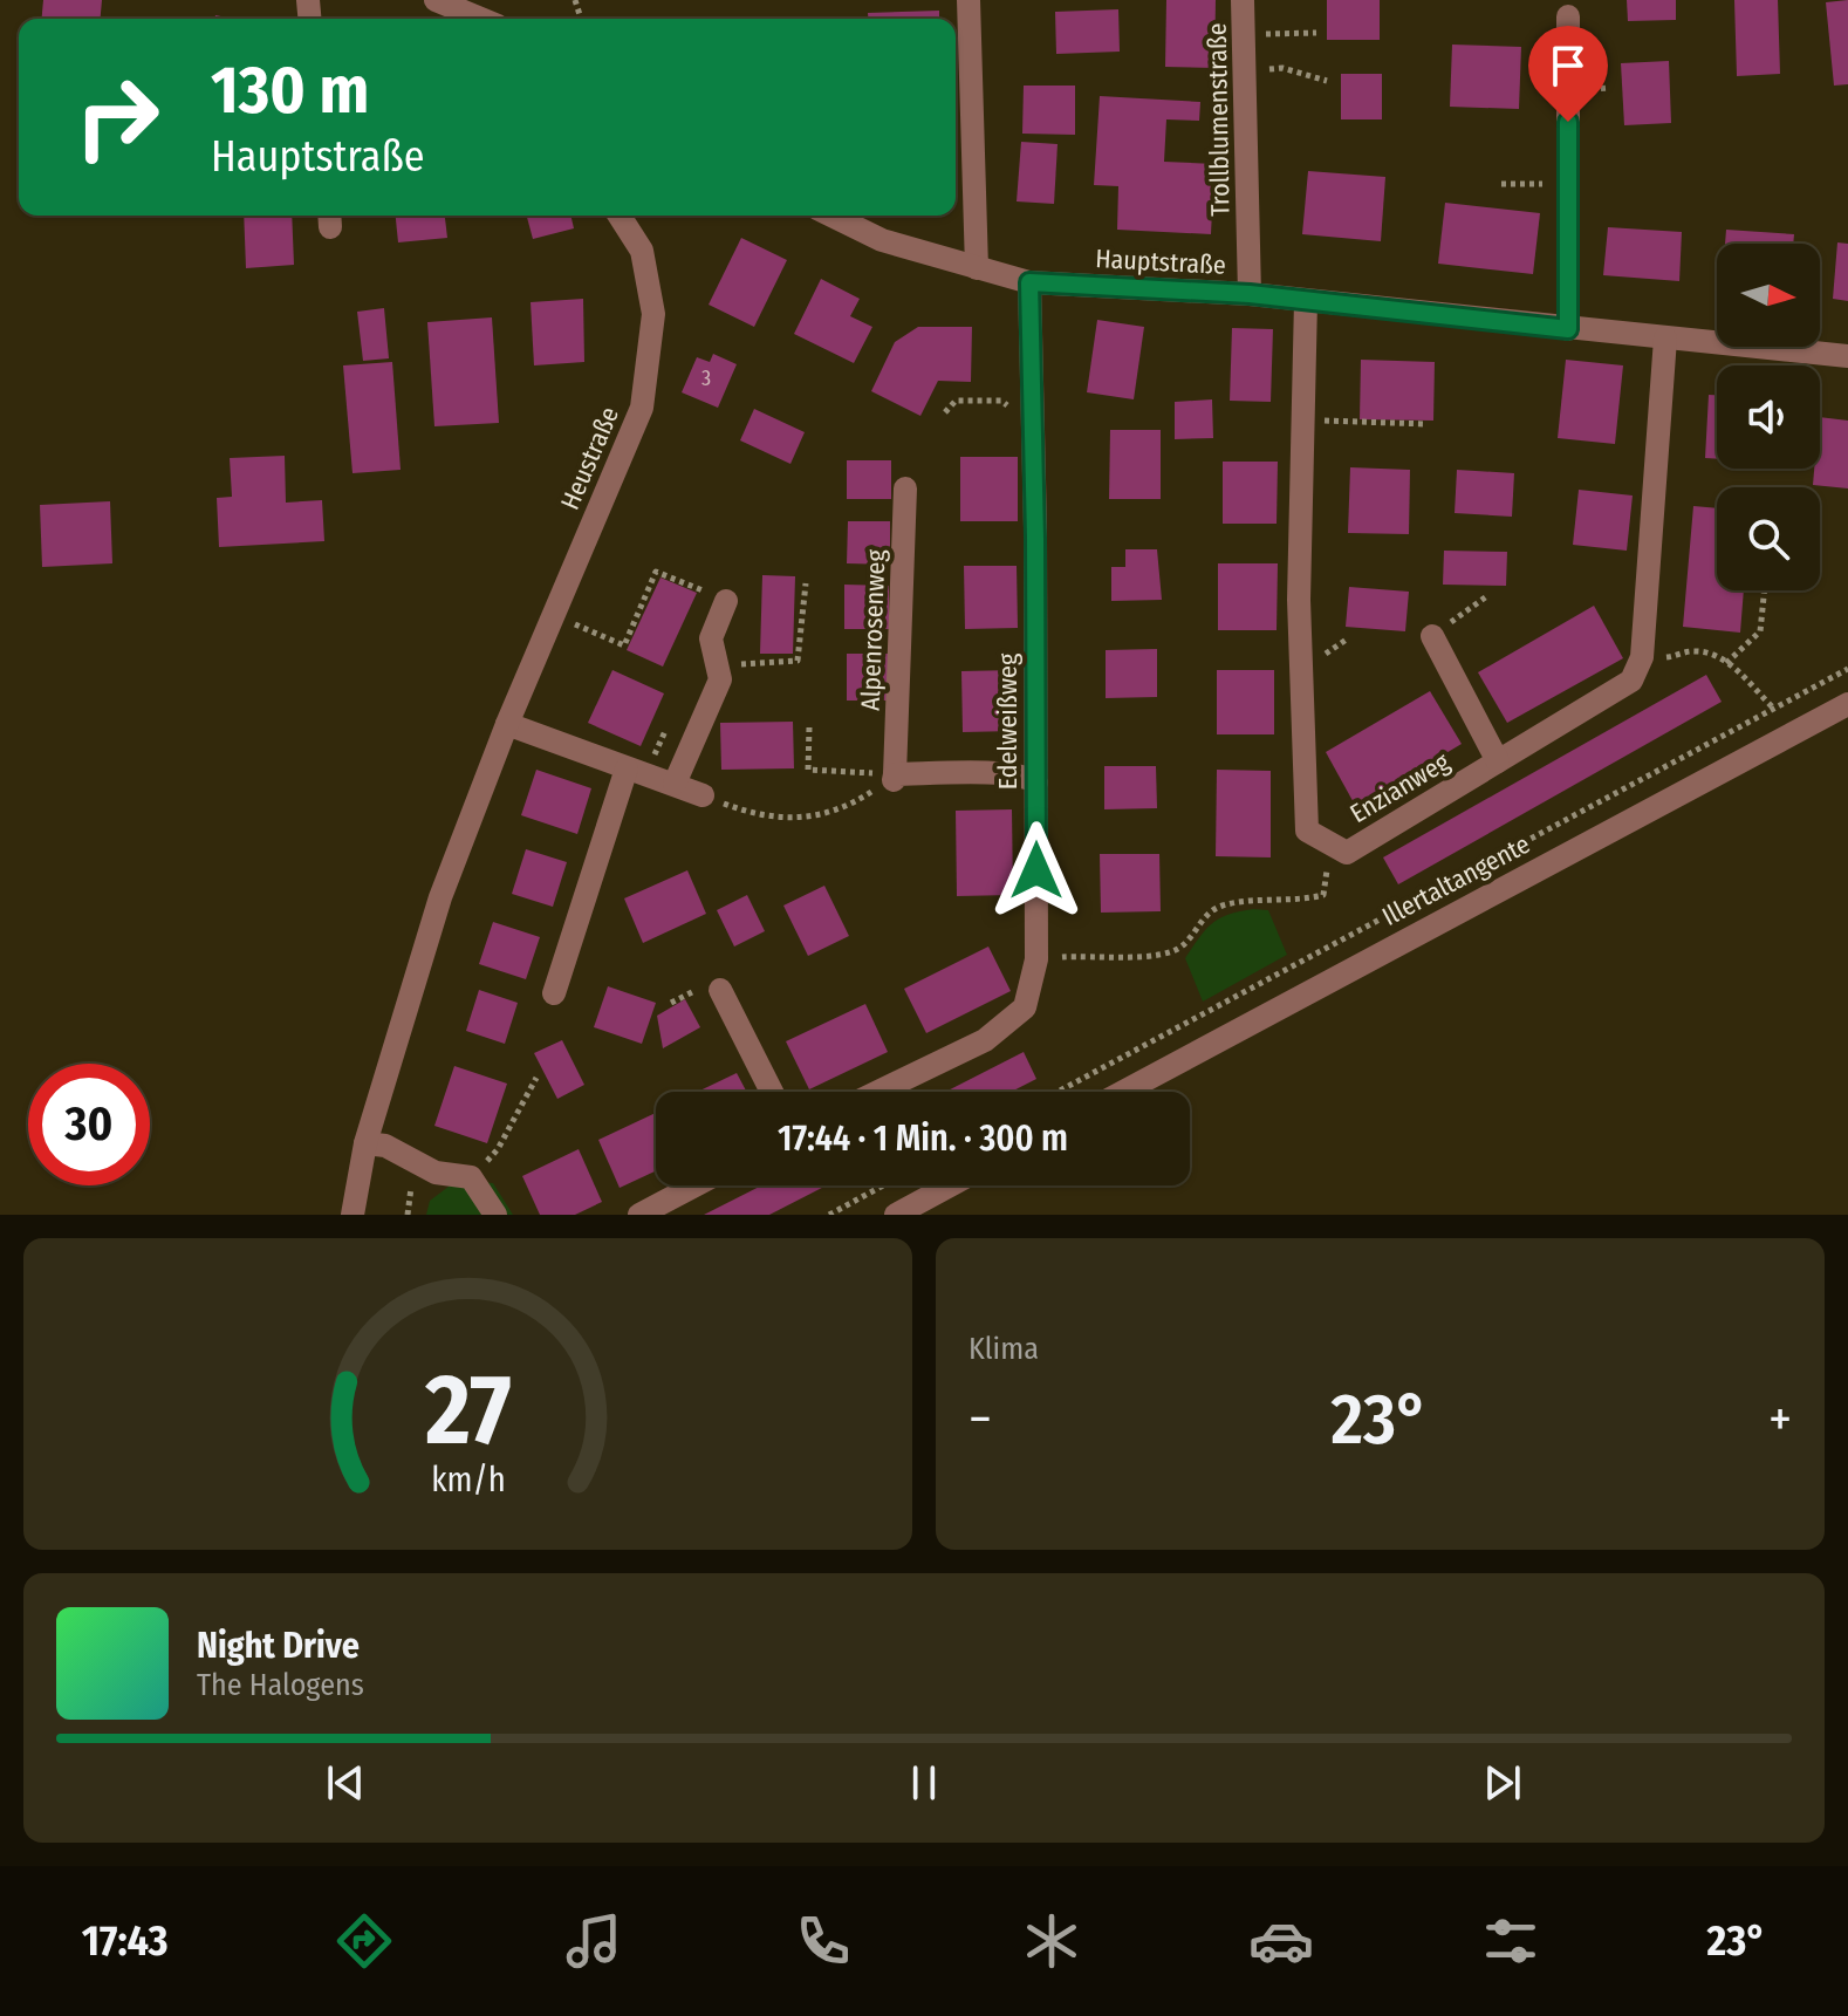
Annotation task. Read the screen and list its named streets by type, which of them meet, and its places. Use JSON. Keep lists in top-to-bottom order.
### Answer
{
  "streets": {
    "street": [
      "Trollblumenstraße",
      "Hauptstraße",
      "Heustraße",
      "Alpenrosenweg",
      "Edelweißweg",
      "Enzianweg",
      "Illertaltangente"
    ]
  },
  "crossings": [
    ["Trollblumenstraße", "Hauptstraße"],
    ["Hauptstraße", "Edelweißweg"],
    ["Hauptstraße", "Enzianweg"]
  ],
  "house_numbers": ["3"],
  "north": "right",
  "page": {
    "turn": ["130 m", "Hauptstraße"],
    "limit": "30",
    "trip": "17:44 · 1 Min. · 300 m",
    "tile": "Klima",
    "heat": ["−", "23°", "+"],
    "song": ["Night Drive", "The Halogens"],
    "tabs": ["17:43", "23°"],
    "gauge": ["27", "km/h"]
  }
}
